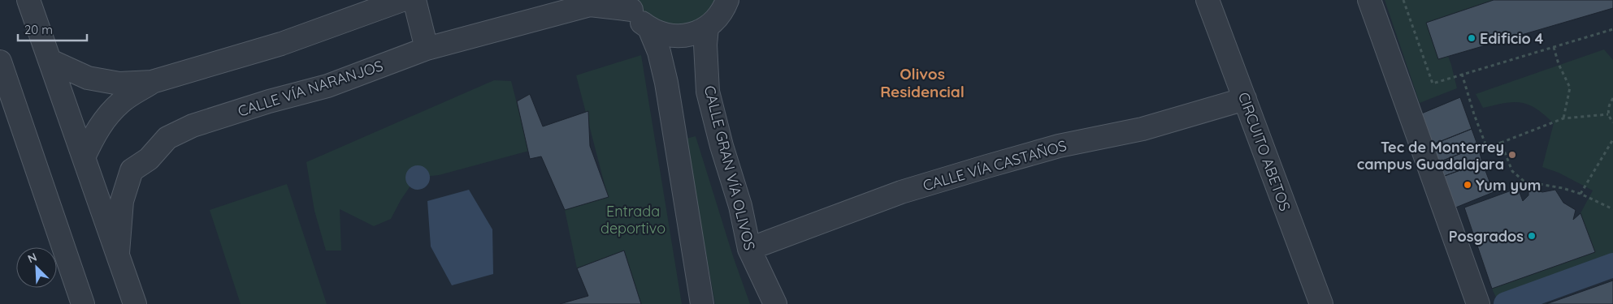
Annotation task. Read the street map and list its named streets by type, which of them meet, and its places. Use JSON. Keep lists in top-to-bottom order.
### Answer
{
  "streets": {
    "street": [
      "CALLE VÍA NARANJOS",
      "CIRCUITO ABETOS",
      "CALLE VÍA CASTAÑOS",
      "CALLE GRAN VÍA OLIVOS"
    ]
  },
  "crossings": [
    ["CIRCUITO ABETOS", "CALLE VÍA CASTAÑOS"],
    ["CALLE VÍA CASTAÑOS", "CALLE GRAN VÍA OLIVOS"]
  ],
  "districts": ["Olivos Residencial"],
  "parks": ["Entrada deportivo"],
  "places": [
    "Edificio 4",
    "Tec de Monterrey campus Guadalajara",
    "Yum yum",
    "Posgrados"
  ],
  "scale_bar": "20 m",
  "north": "top left"
}
